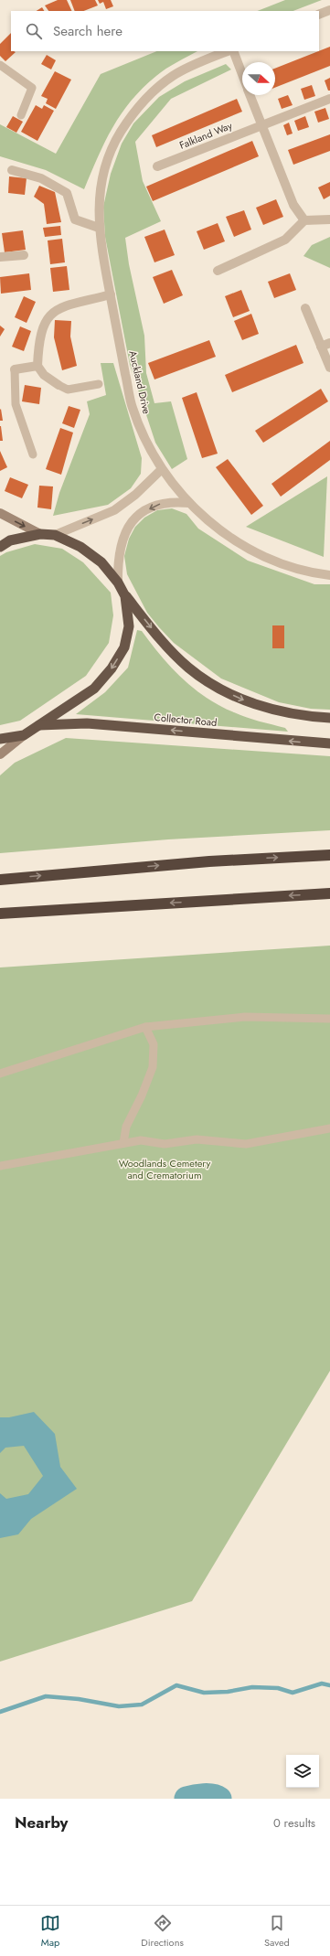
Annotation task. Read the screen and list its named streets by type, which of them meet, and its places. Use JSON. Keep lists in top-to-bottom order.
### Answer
{
  "streets": {
    "highway": ["Collector Road"],
    "street": ["Falkland Way", "Auckland Drive"]
  },
  "one_way": ["Collector Road"],
  "parks": ["Woodlands Cemetery and Crematorium"],
  "north": "right",
  "page": {
    "search": "Search here",
    "heading": ["Nearby", "0 results"],
    "nav": ["Map", "Directions", "Saved"]
  }
}
